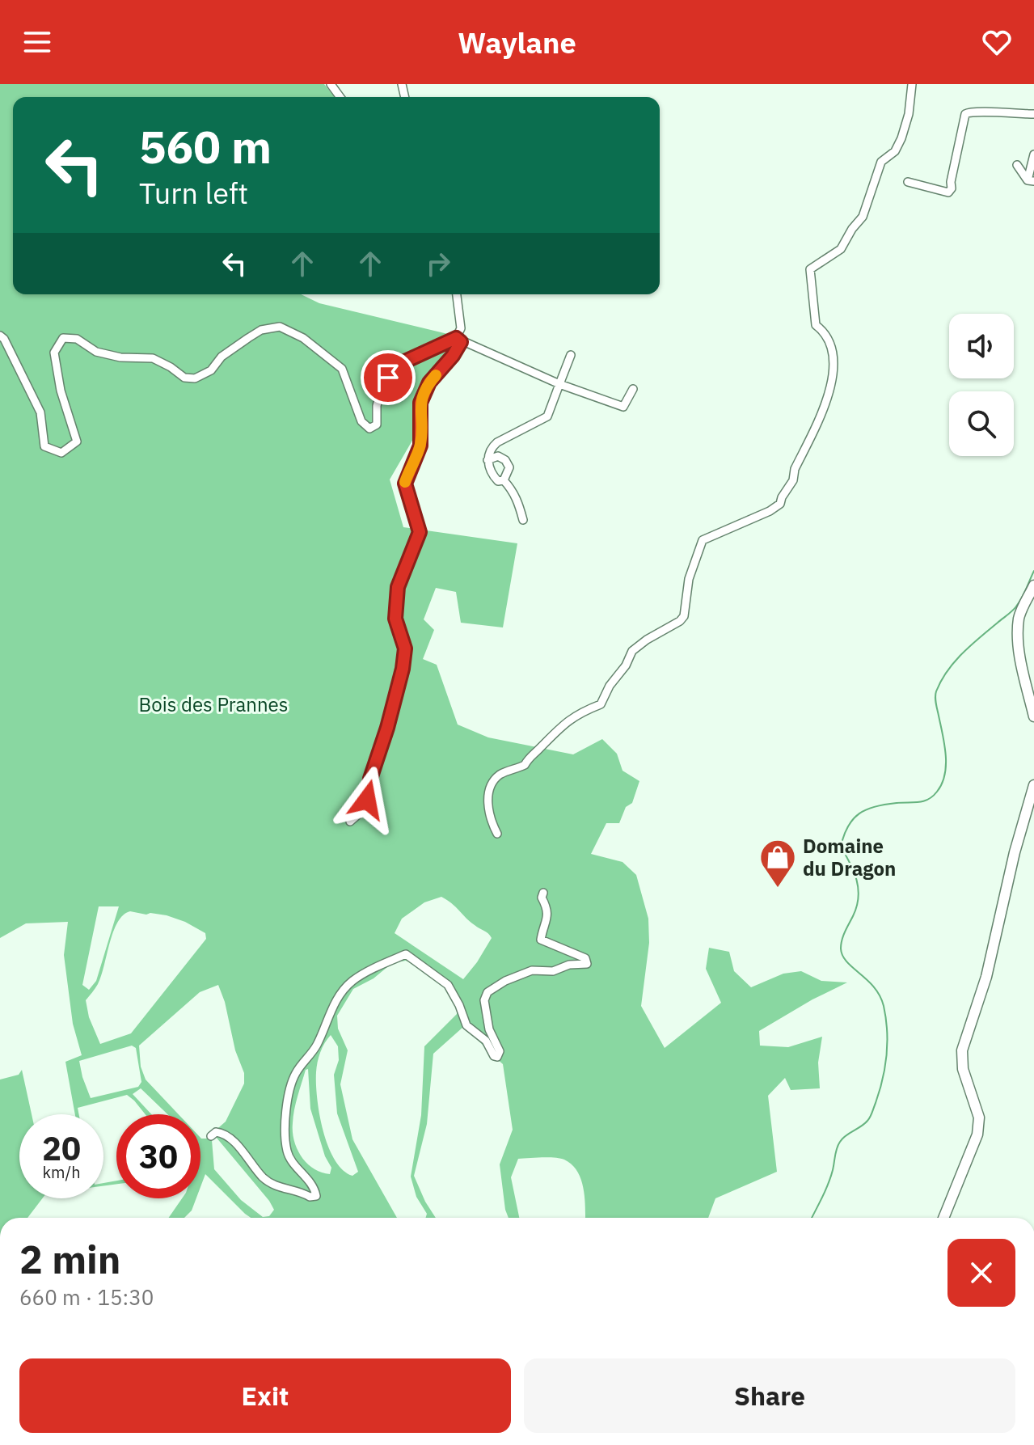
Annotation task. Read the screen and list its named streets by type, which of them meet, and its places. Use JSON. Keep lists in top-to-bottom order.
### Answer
{
  "parks": ["Bois des Prannes"],
  "places": {
    "shop": ["Domaine du Dragon"]
  },
  "page": {
    "header": "Waylane",
    "turn": ["560 m", "Turn left"],
    "speed": "20 km/h",
    "limit": "30",
    "heading": ["2 min", "660 m · 15:30"],
    "buttons": ["Exit", "Share"]
  }
}
